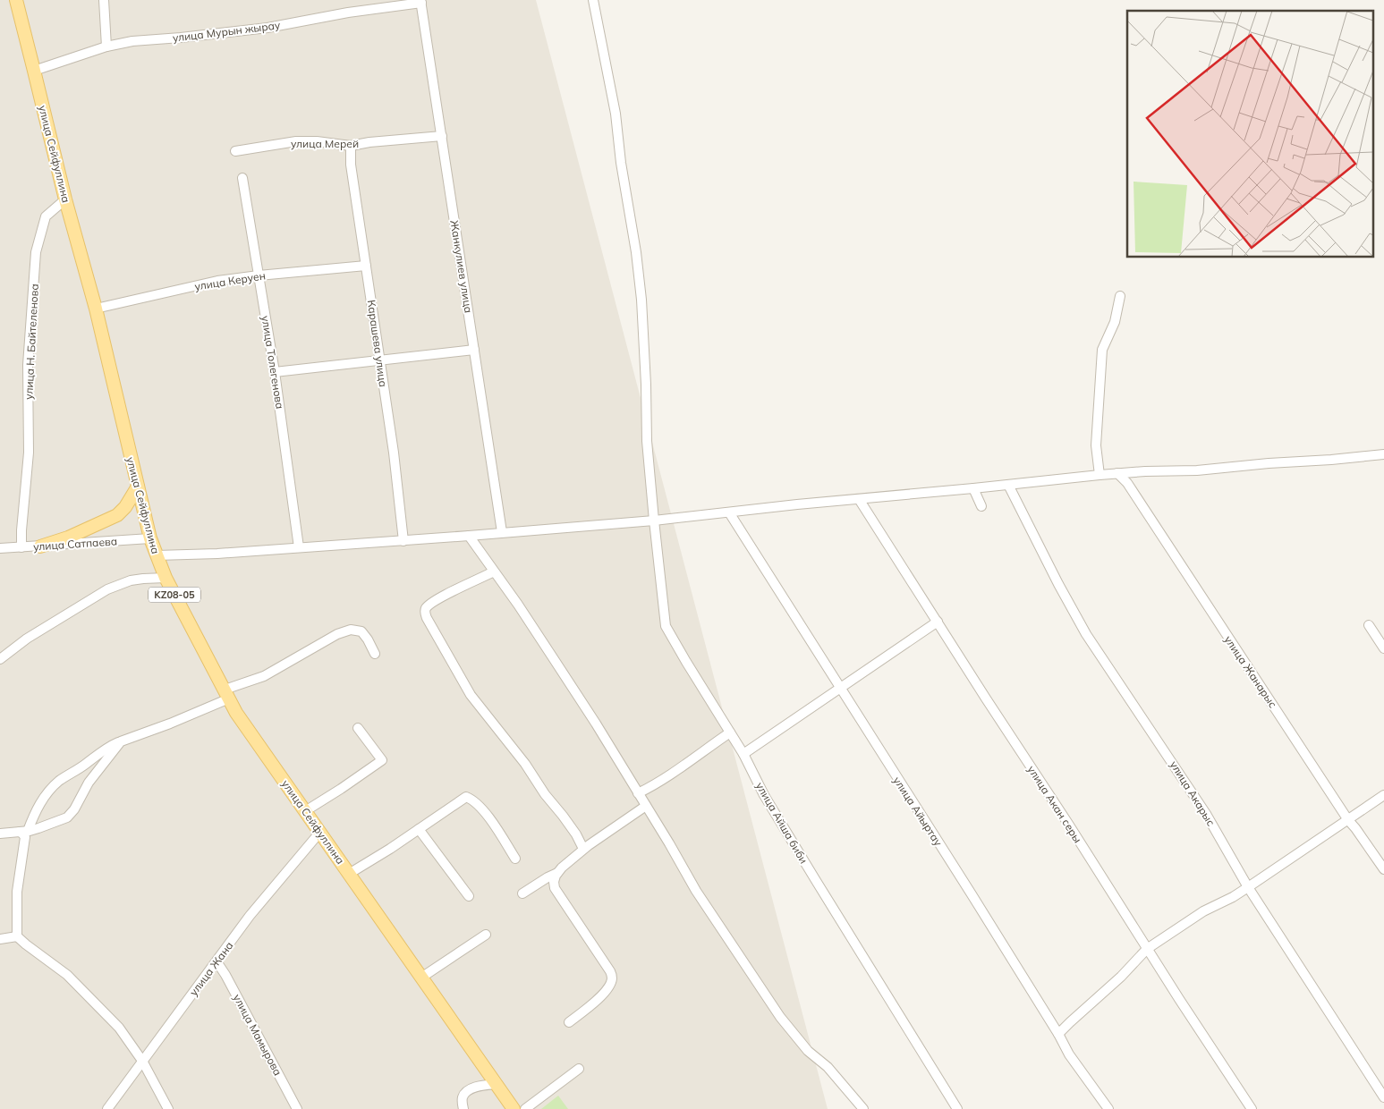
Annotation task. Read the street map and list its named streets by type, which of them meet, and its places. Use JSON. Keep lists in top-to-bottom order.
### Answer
{
  "streets": {
    "main road": ["улица Сейфуллина", "KZ08-05"],
    "street": [
      "улица Мурын жырау",
      "улица Мерей",
      "Жанкулиев улица",
      "улица Керуен",
      "улица Н. Байтеленова",
      "Карашева улица",
      "улица Толегенова",
      "улица Сатпаева",
      "улица Жанарыс",
      "улица Акарыс",
      "улица Акан серы",
      "улица Айыртау",
      "улица Айша биби",
      "улица Жана",
      "улица Мамырова"
    ]
  },
  "crossings": [
    ["улица Мурын жырау", "улица Сейфуллина"],
    ["улица Мурын жырау", "Жанкулиев улица"],
    ["улица Мерей", "Жанкулиев улица"],
    ["улица Мерей", "Карашева улица"],
    ["улица Сейфуллина", "улица Керуен"],
    ["улица Сейфуллина", "улица Н. Байтеленова"],
    ["улица Сейфуллина", "улица Сатпаева"],
    ["улица Сейфуллина", "улица Жана"],
    ["улица Керуен", "Карашева улица"],
    ["улица Керуен", "улица Толегенова"],
    ["улица Н. Байтеленова", "улица Сатпаева"],
    ["улица Жана", "улица Мамырова"]
  ]
}
